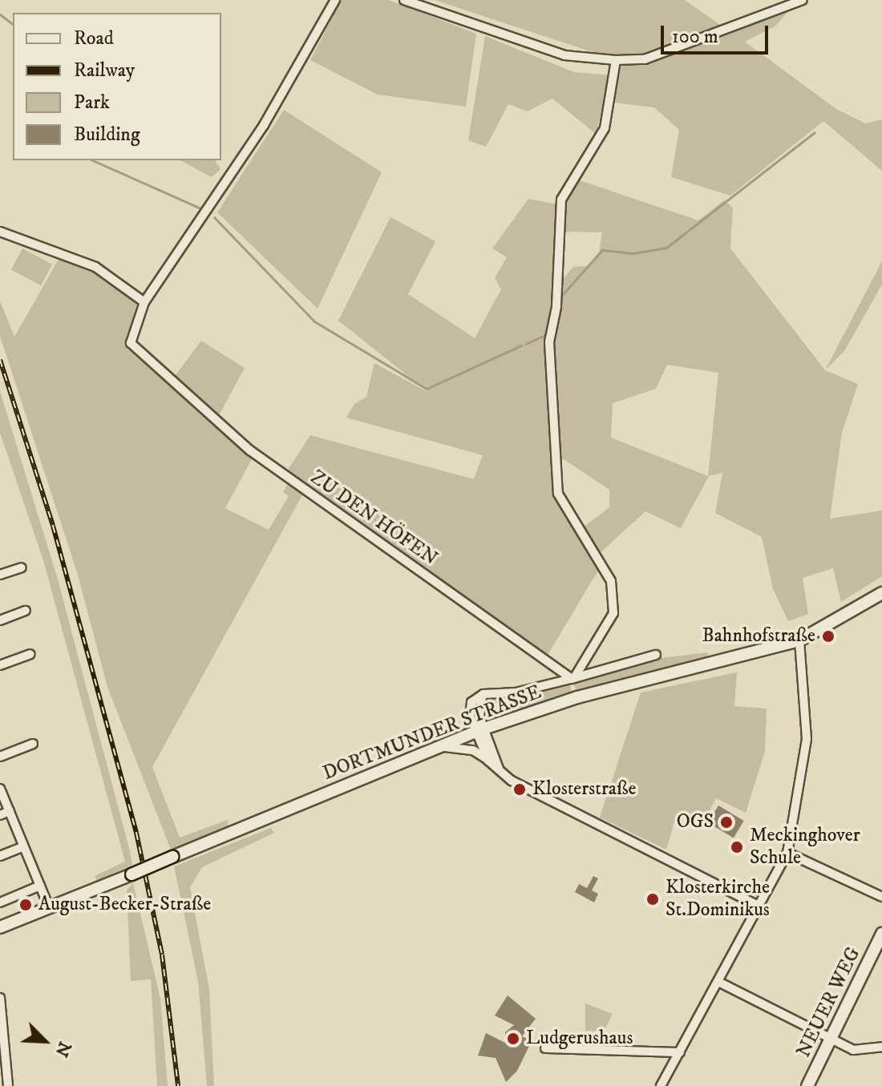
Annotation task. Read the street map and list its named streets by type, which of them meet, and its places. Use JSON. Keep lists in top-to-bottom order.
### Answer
{
  "streets": {
    "main road": ["DORTMUNDER STRASSE", "NEUER WEG"],
    "street": ["ZU DEN HÖFEN"]
  },
  "places": [
    "Bahnhofstraße",
    "Klosterstraße",
    "OGS",
    "Meckinghover Schule",
    "Klosterkirche St.Dominikus",
    "August-Becker-Straße",
    "Ludgerushaus"
  ],
  "legend": [
    "Road",
    "Railway",
    "Park",
    "Building"
  ],
  "scale_bar": "100 m",
  "north": "bottom right"
}
